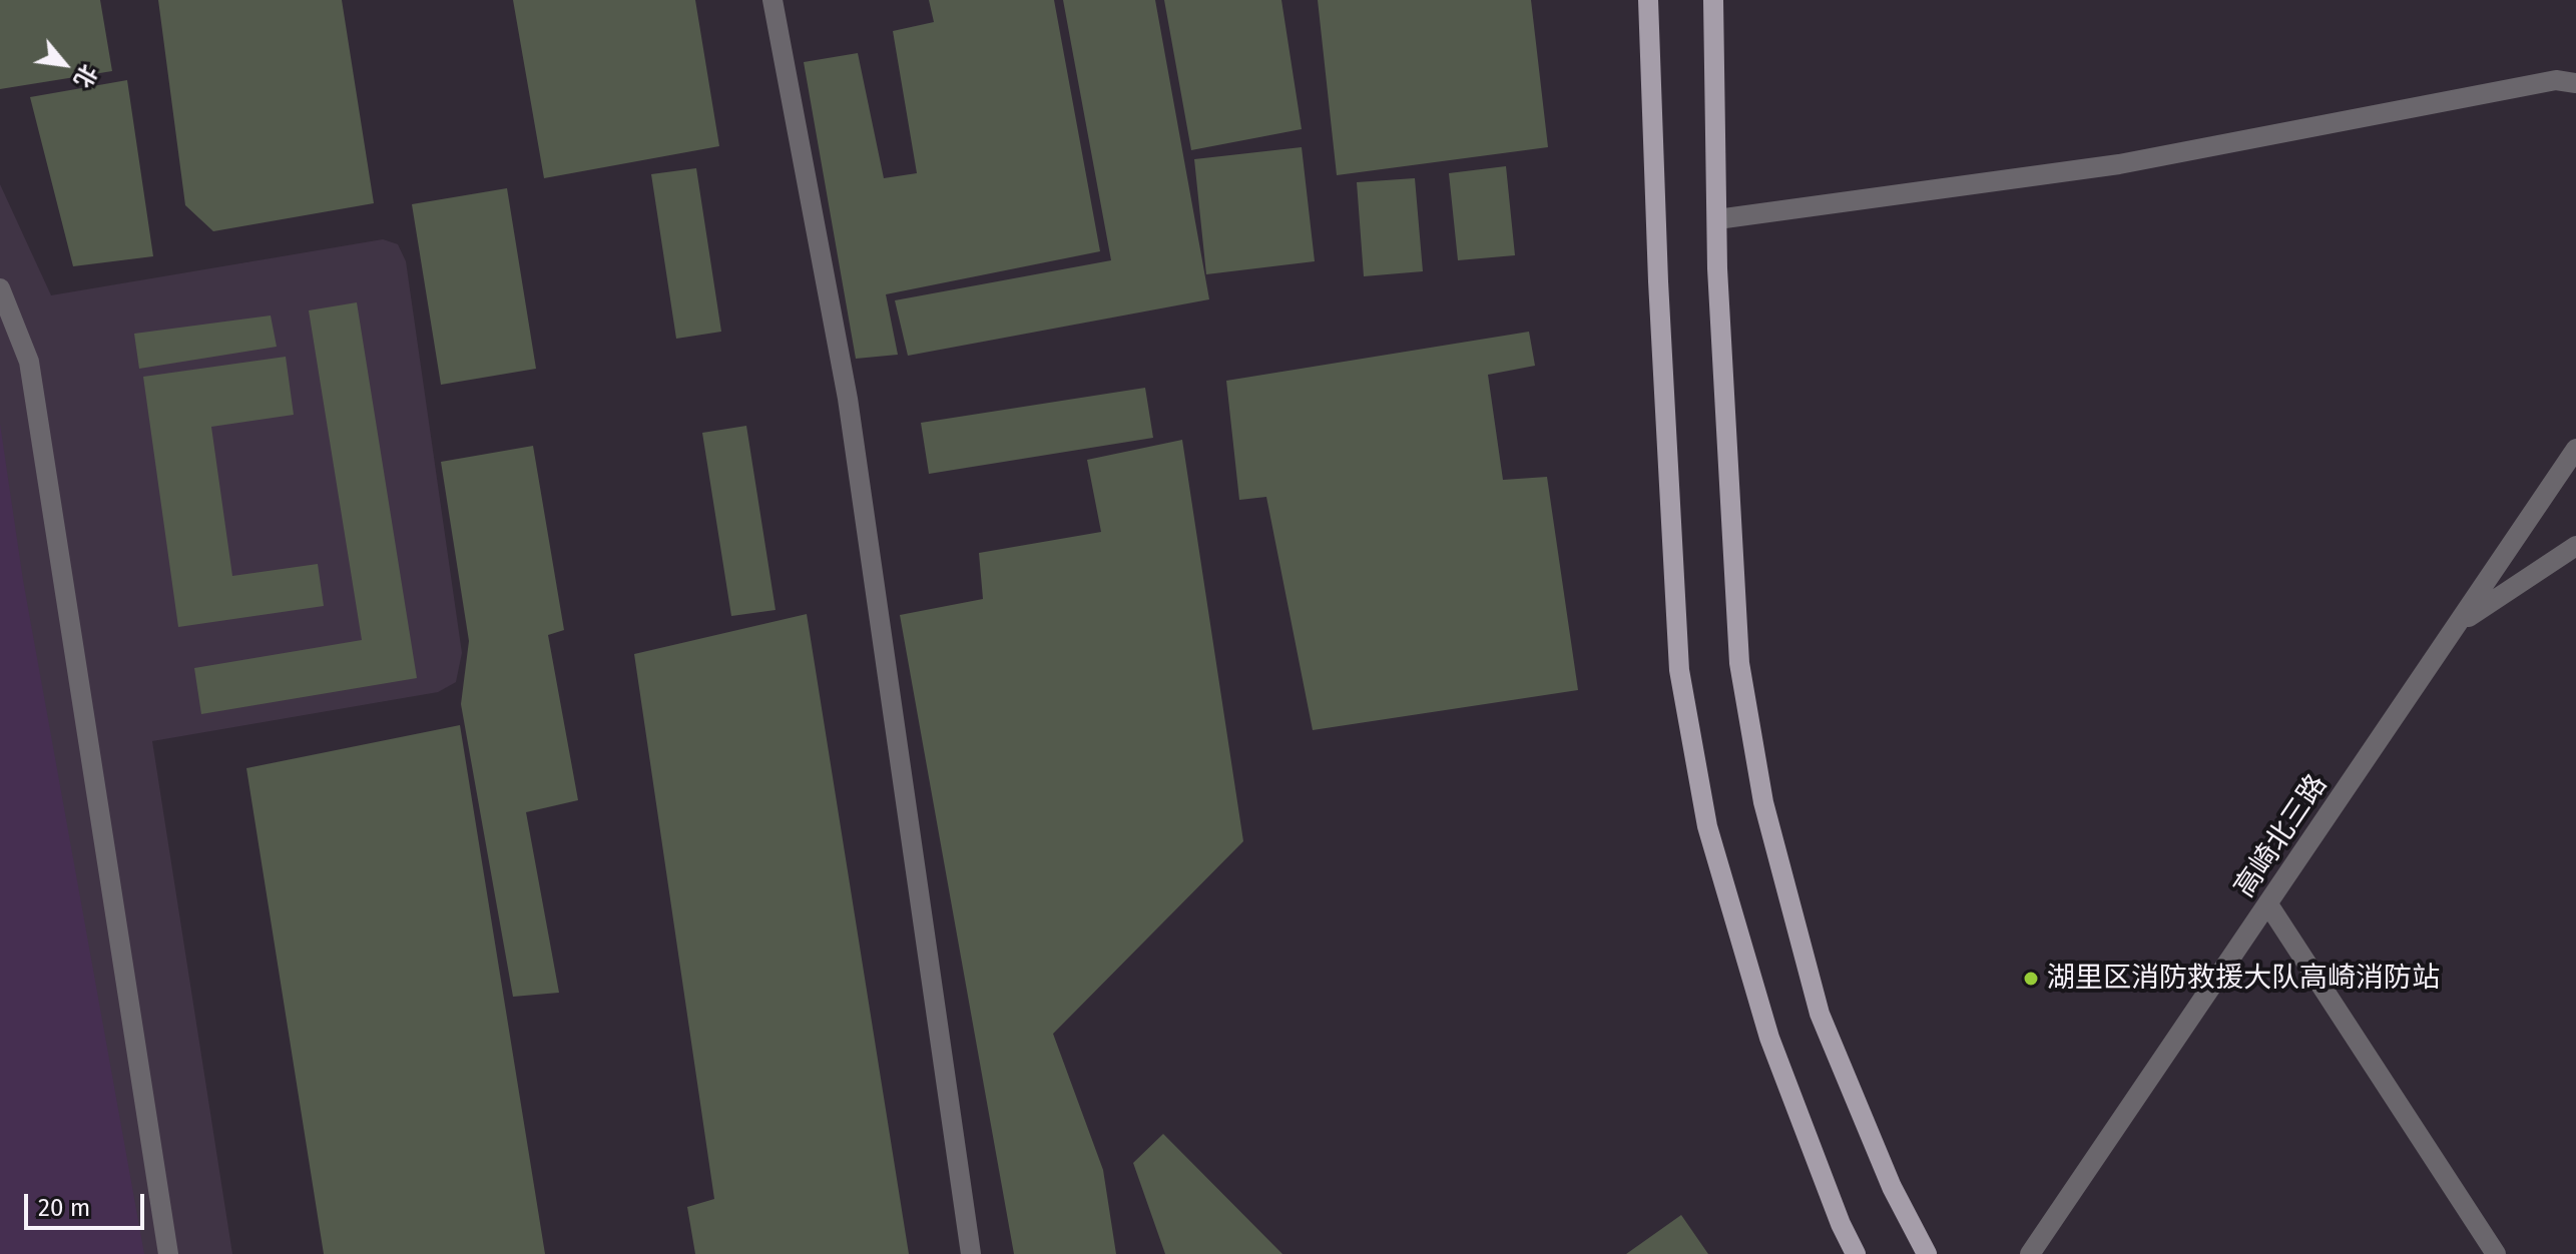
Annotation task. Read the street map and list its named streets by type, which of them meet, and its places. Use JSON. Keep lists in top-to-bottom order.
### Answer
{
  "streets": {
    "street": ["高崎北三路"]
  },
  "places": ["湖里区消防救援大队高崎消防站"],
  "scale_bar": "20 m",
  "north": "bottom right"
}
